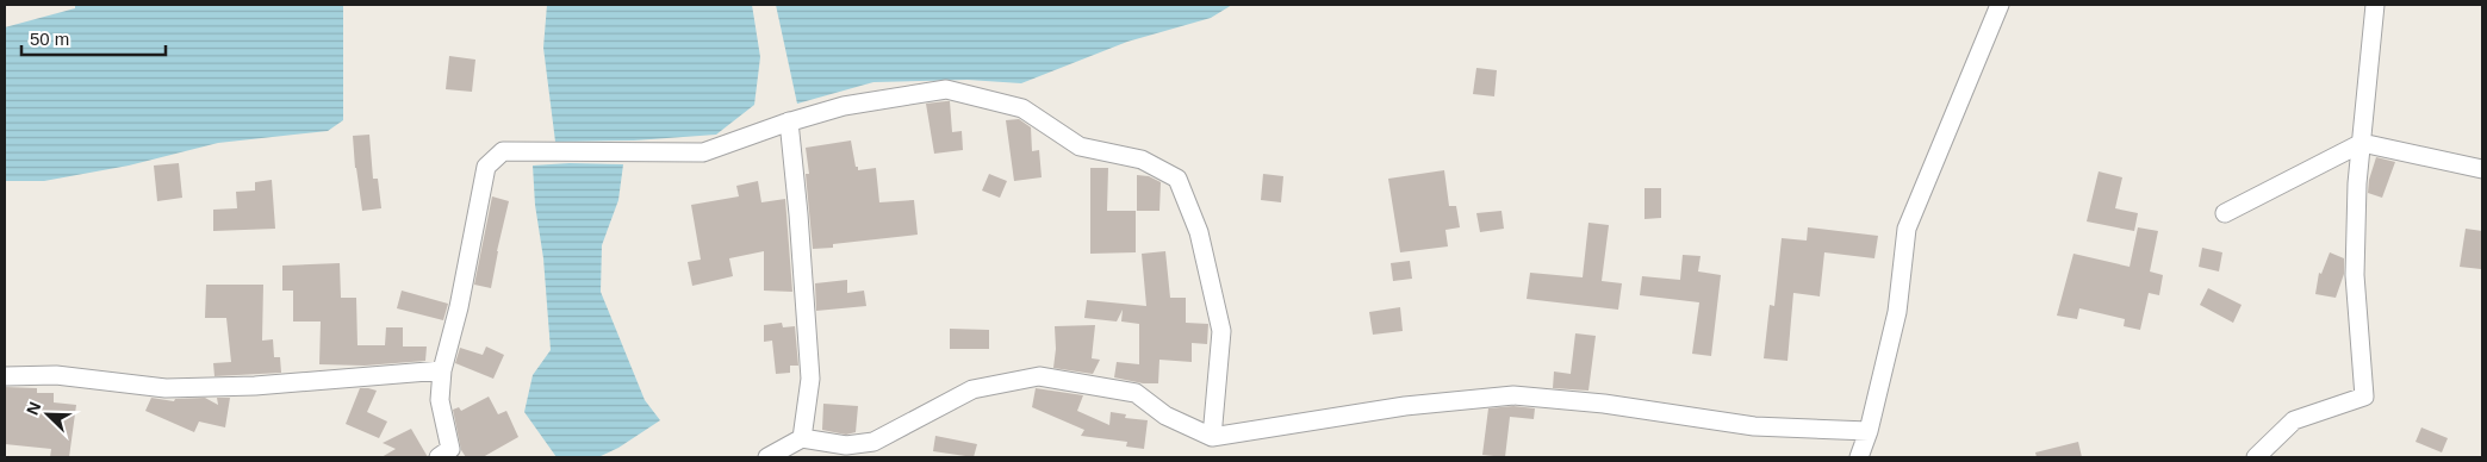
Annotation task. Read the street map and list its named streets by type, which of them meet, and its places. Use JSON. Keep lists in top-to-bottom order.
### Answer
{
  "scale_bar": "50 m",
  "north": "top left"
}
